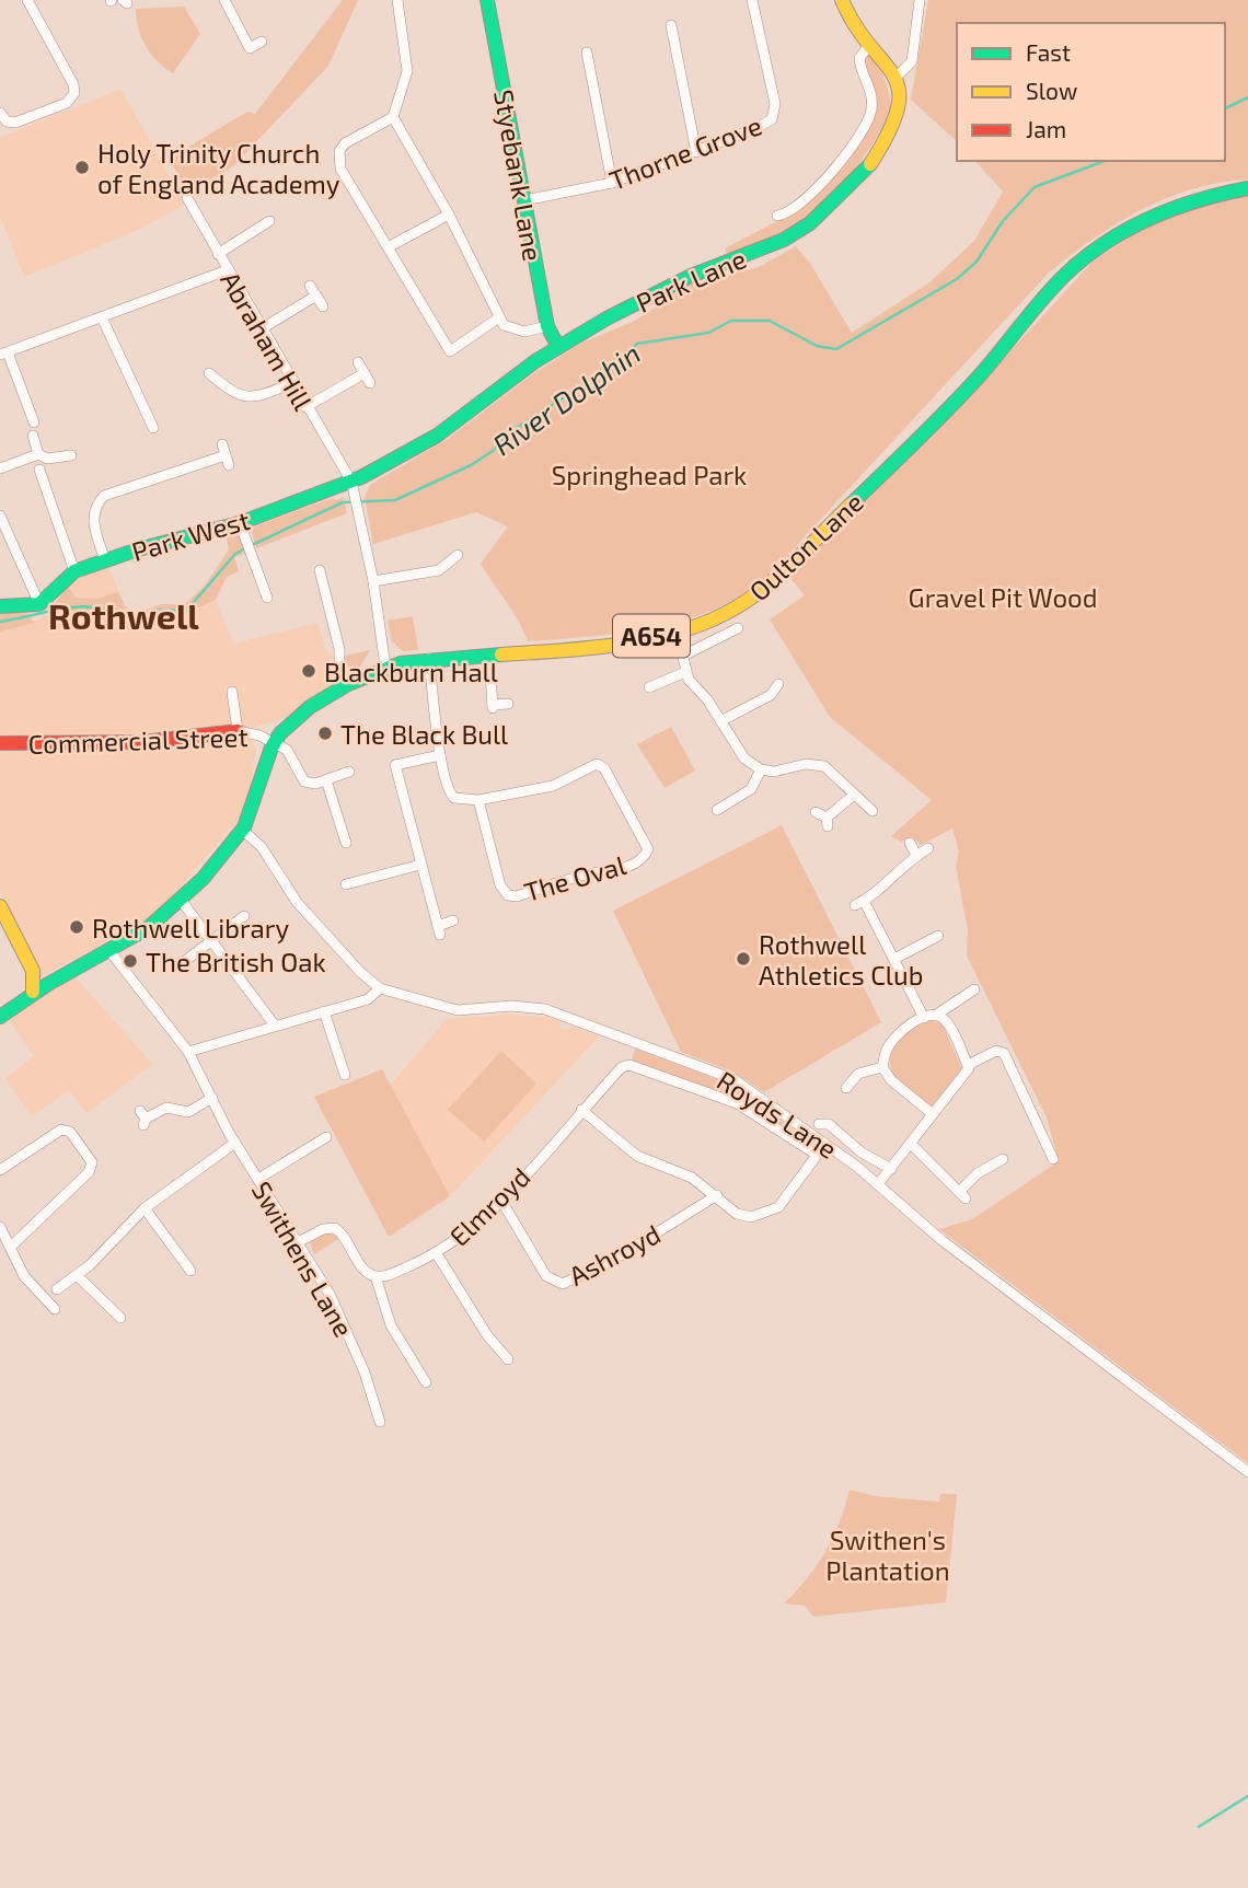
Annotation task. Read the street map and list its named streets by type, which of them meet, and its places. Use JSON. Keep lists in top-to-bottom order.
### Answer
{
  "streets": {
    "street": [
      "Thorne Grove",
      "Styebank Lane",
      "Park Lane",
      "Abraham Hill",
      "Park West",
      "Oulton Lane",
      "A654",
      "Commercial Street",
      "The Oval",
      "Royds Lane",
      "Elmroyd",
      "Ashroyd",
      "Swithens Lane"
    ]
  },
  "crossings": [
    ["Thorne Grove", "Styebank Lane"],
    ["Styebank Lane", "Park Lane"],
    ["Park Lane", "Abraham Hill"],
    ["Park Lane", "Park West"],
    ["Abraham Hill", "Park West"],
    ["Abraham Hill", "Oulton Lane"],
    ["Abraham Hill", "A654"],
    ["Oulton Lane", "A654"],
    ["A654", "Commercial Street"],
    ["A654", "Royds Lane"],
    ["A654", "Swithens Lane"],
    ["Royds Lane", "Elmroyd"],
    ["Elmroyd", "Ashroyd"]
  ],
  "districts": ["Rothwell"],
  "water": ["River Dolphin"],
  "parks": ["Springhead Park", "Gravel Pit Wood", "Swithen's Plantation"],
  "places": [
    "Holy Trinity Church of England Academy",
    "Blackburn Hall",
    "The Black Bull",
    "Rothwell Library",
    "Rothwell Athletics Club",
    "The British Oak"
  ],
  "legend": ["Fast", "Slow", "Jam"]
}
